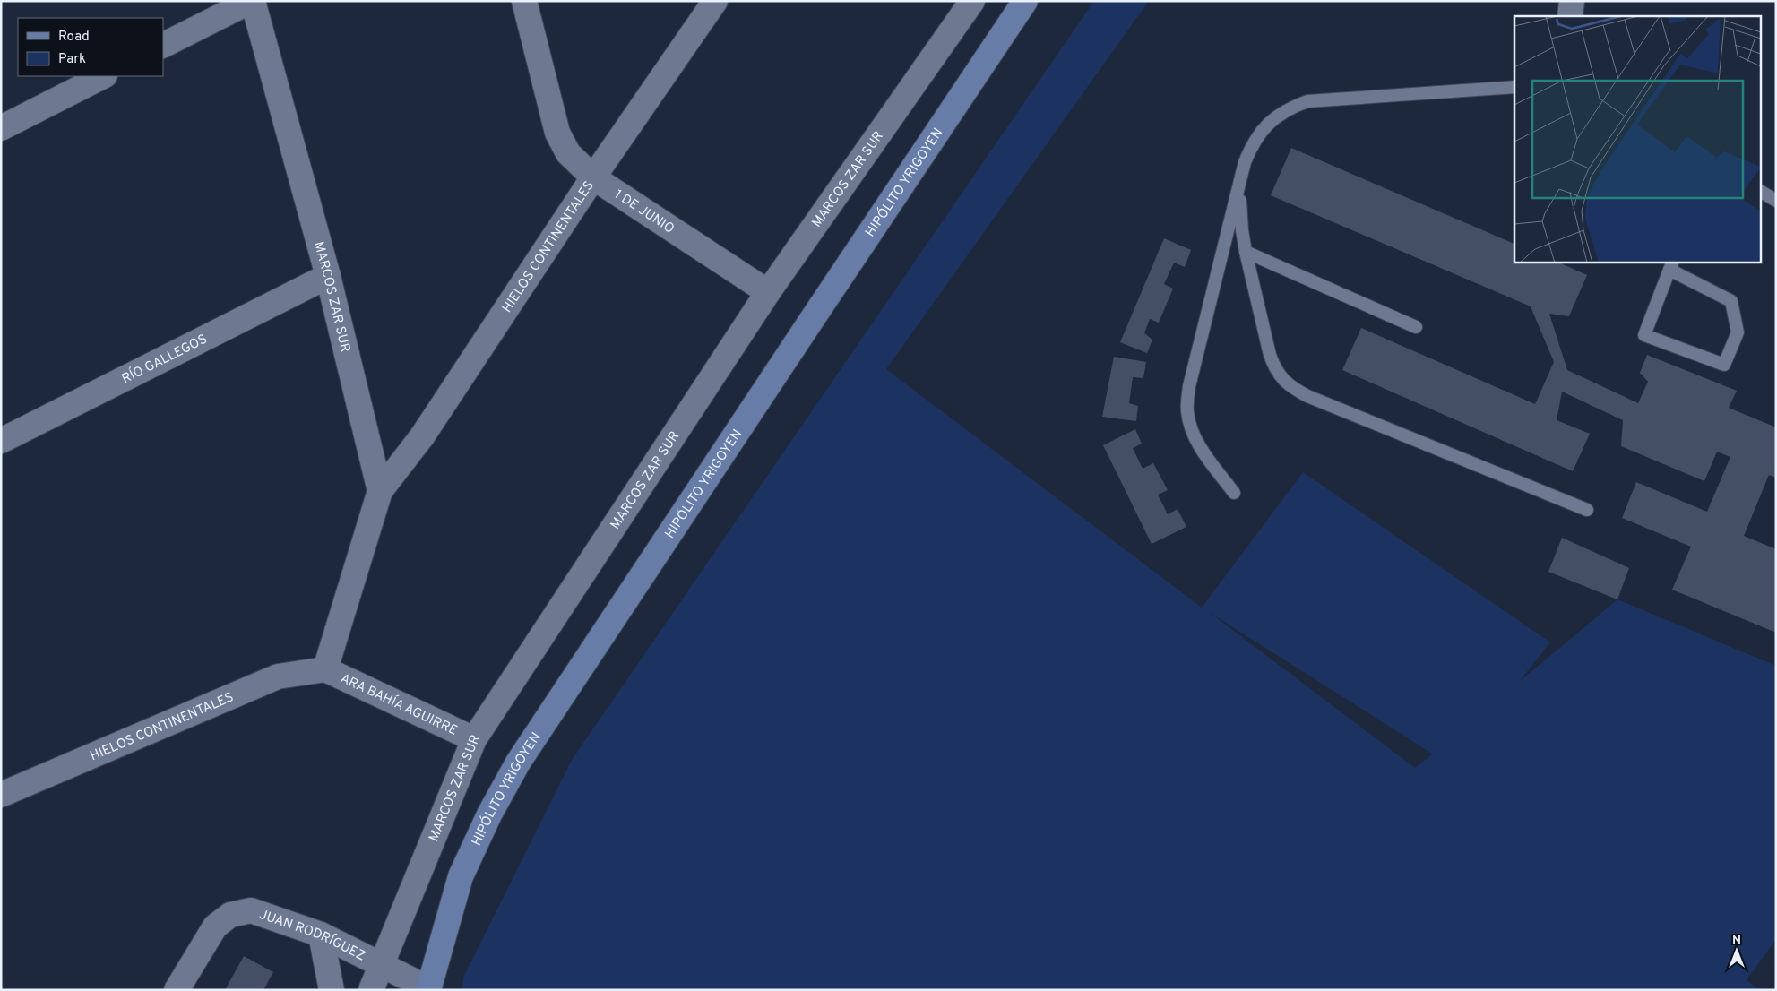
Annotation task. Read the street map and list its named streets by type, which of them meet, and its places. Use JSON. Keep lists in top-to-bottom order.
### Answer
{
  "streets": {
    "main road": ["HIPÓLITO YRIGOYEN"],
    "street": [
      "MARCOS ZAR SUR",
      "1 DE JUNIO",
      "HIELOS CONTINENTALES",
      "RÍO GALLEGOS",
      "ARA BAHÍA AGUIRRE",
      "JUAN RODRÍGUEZ"
    ]
  },
  "crossings": [
    ["MARCOS ZAR SUR", "1 DE JUNIO"],
    ["MARCOS ZAR SUR", "HIELOS CONTINENTALES"],
    ["MARCOS ZAR SUR", "RÍO GALLEGOS"],
    ["MARCOS ZAR SUR", "ARA BAHÍA AGUIRRE"],
    ["MARCOS ZAR SUR", "JUAN RODRÍGUEZ"],
    ["HIPÓLITO YRIGOYEN", "JUAN RODRÍGUEZ"],
    ["1 DE JUNIO", "HIELOS CONTINENTALES"],
    ["HIELOS CONTINENTALES", "ARA BAHÍA AGUIRRE"]
  ],
  "legend": ["Road", "Park"],
  "north": "top"
}
